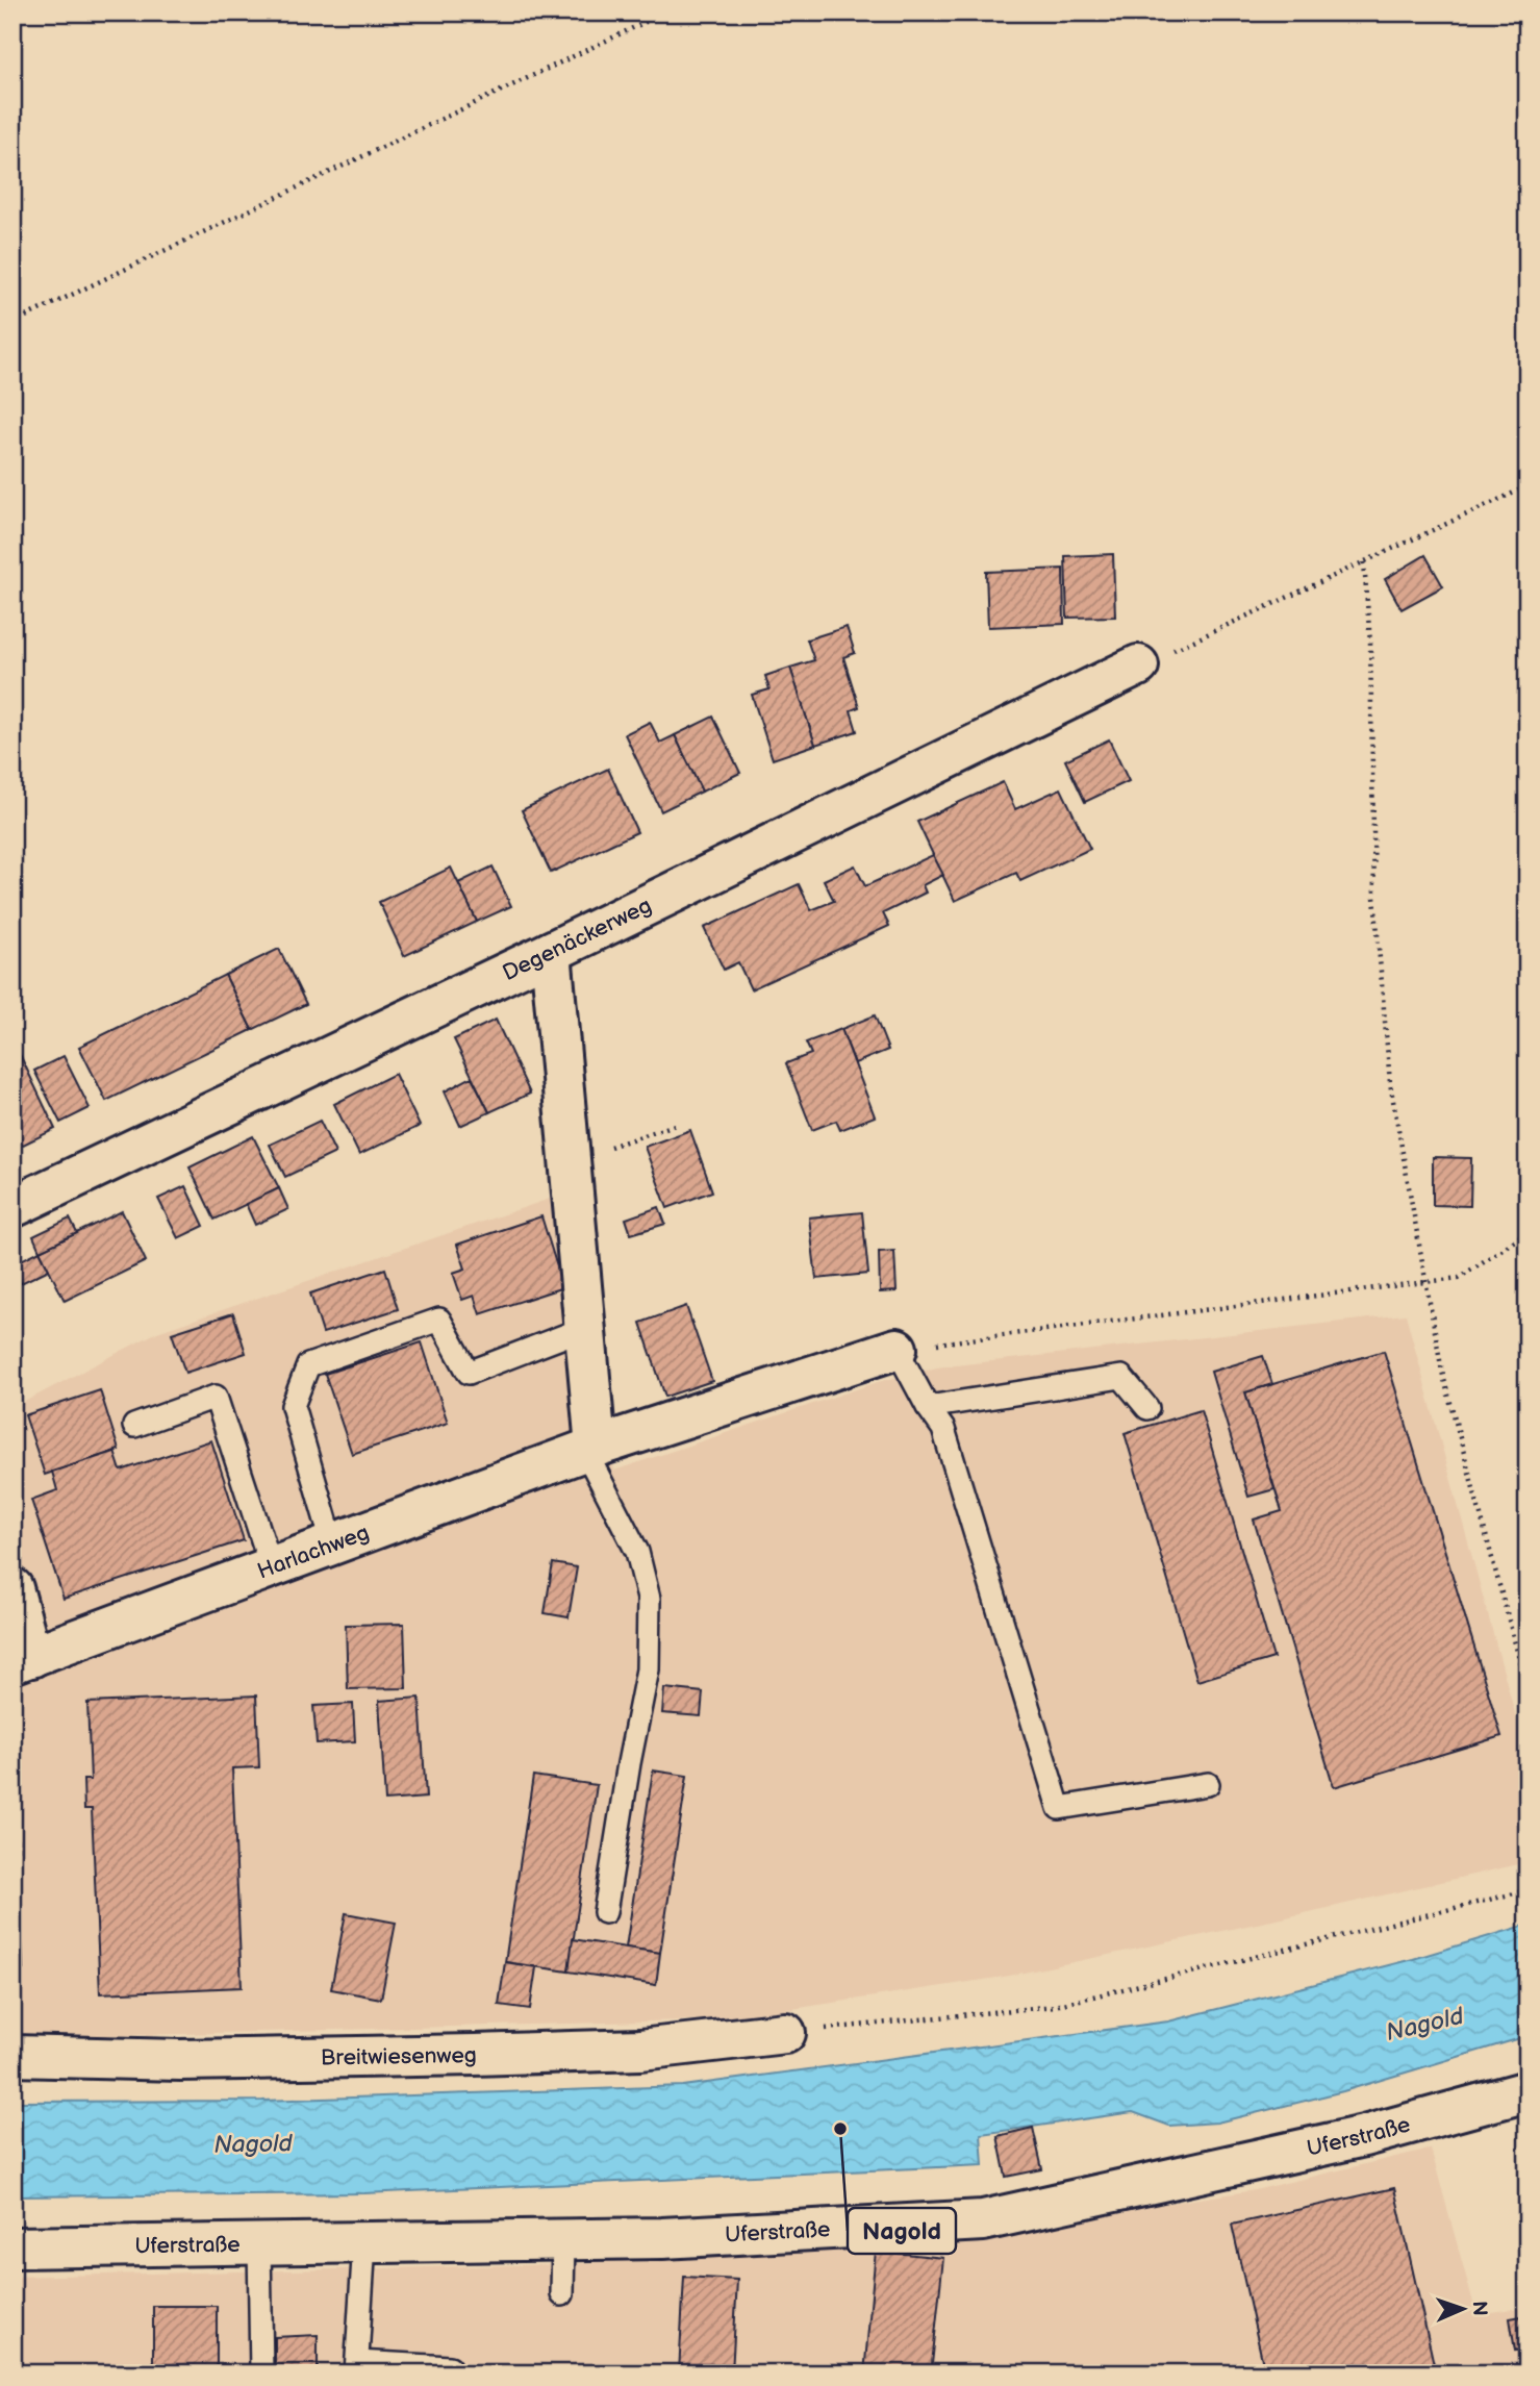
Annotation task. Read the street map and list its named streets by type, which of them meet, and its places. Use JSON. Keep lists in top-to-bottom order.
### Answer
{
  "streets": {
    "street": [
      "Degenäckerweg",
      "Harlachweg",
      "Breitwiesenweg",
      "Uferstraße"
    ]
  },
  "water": ["Nagold"],
  "places": ["Nagold"],
  "north": "right"
}
